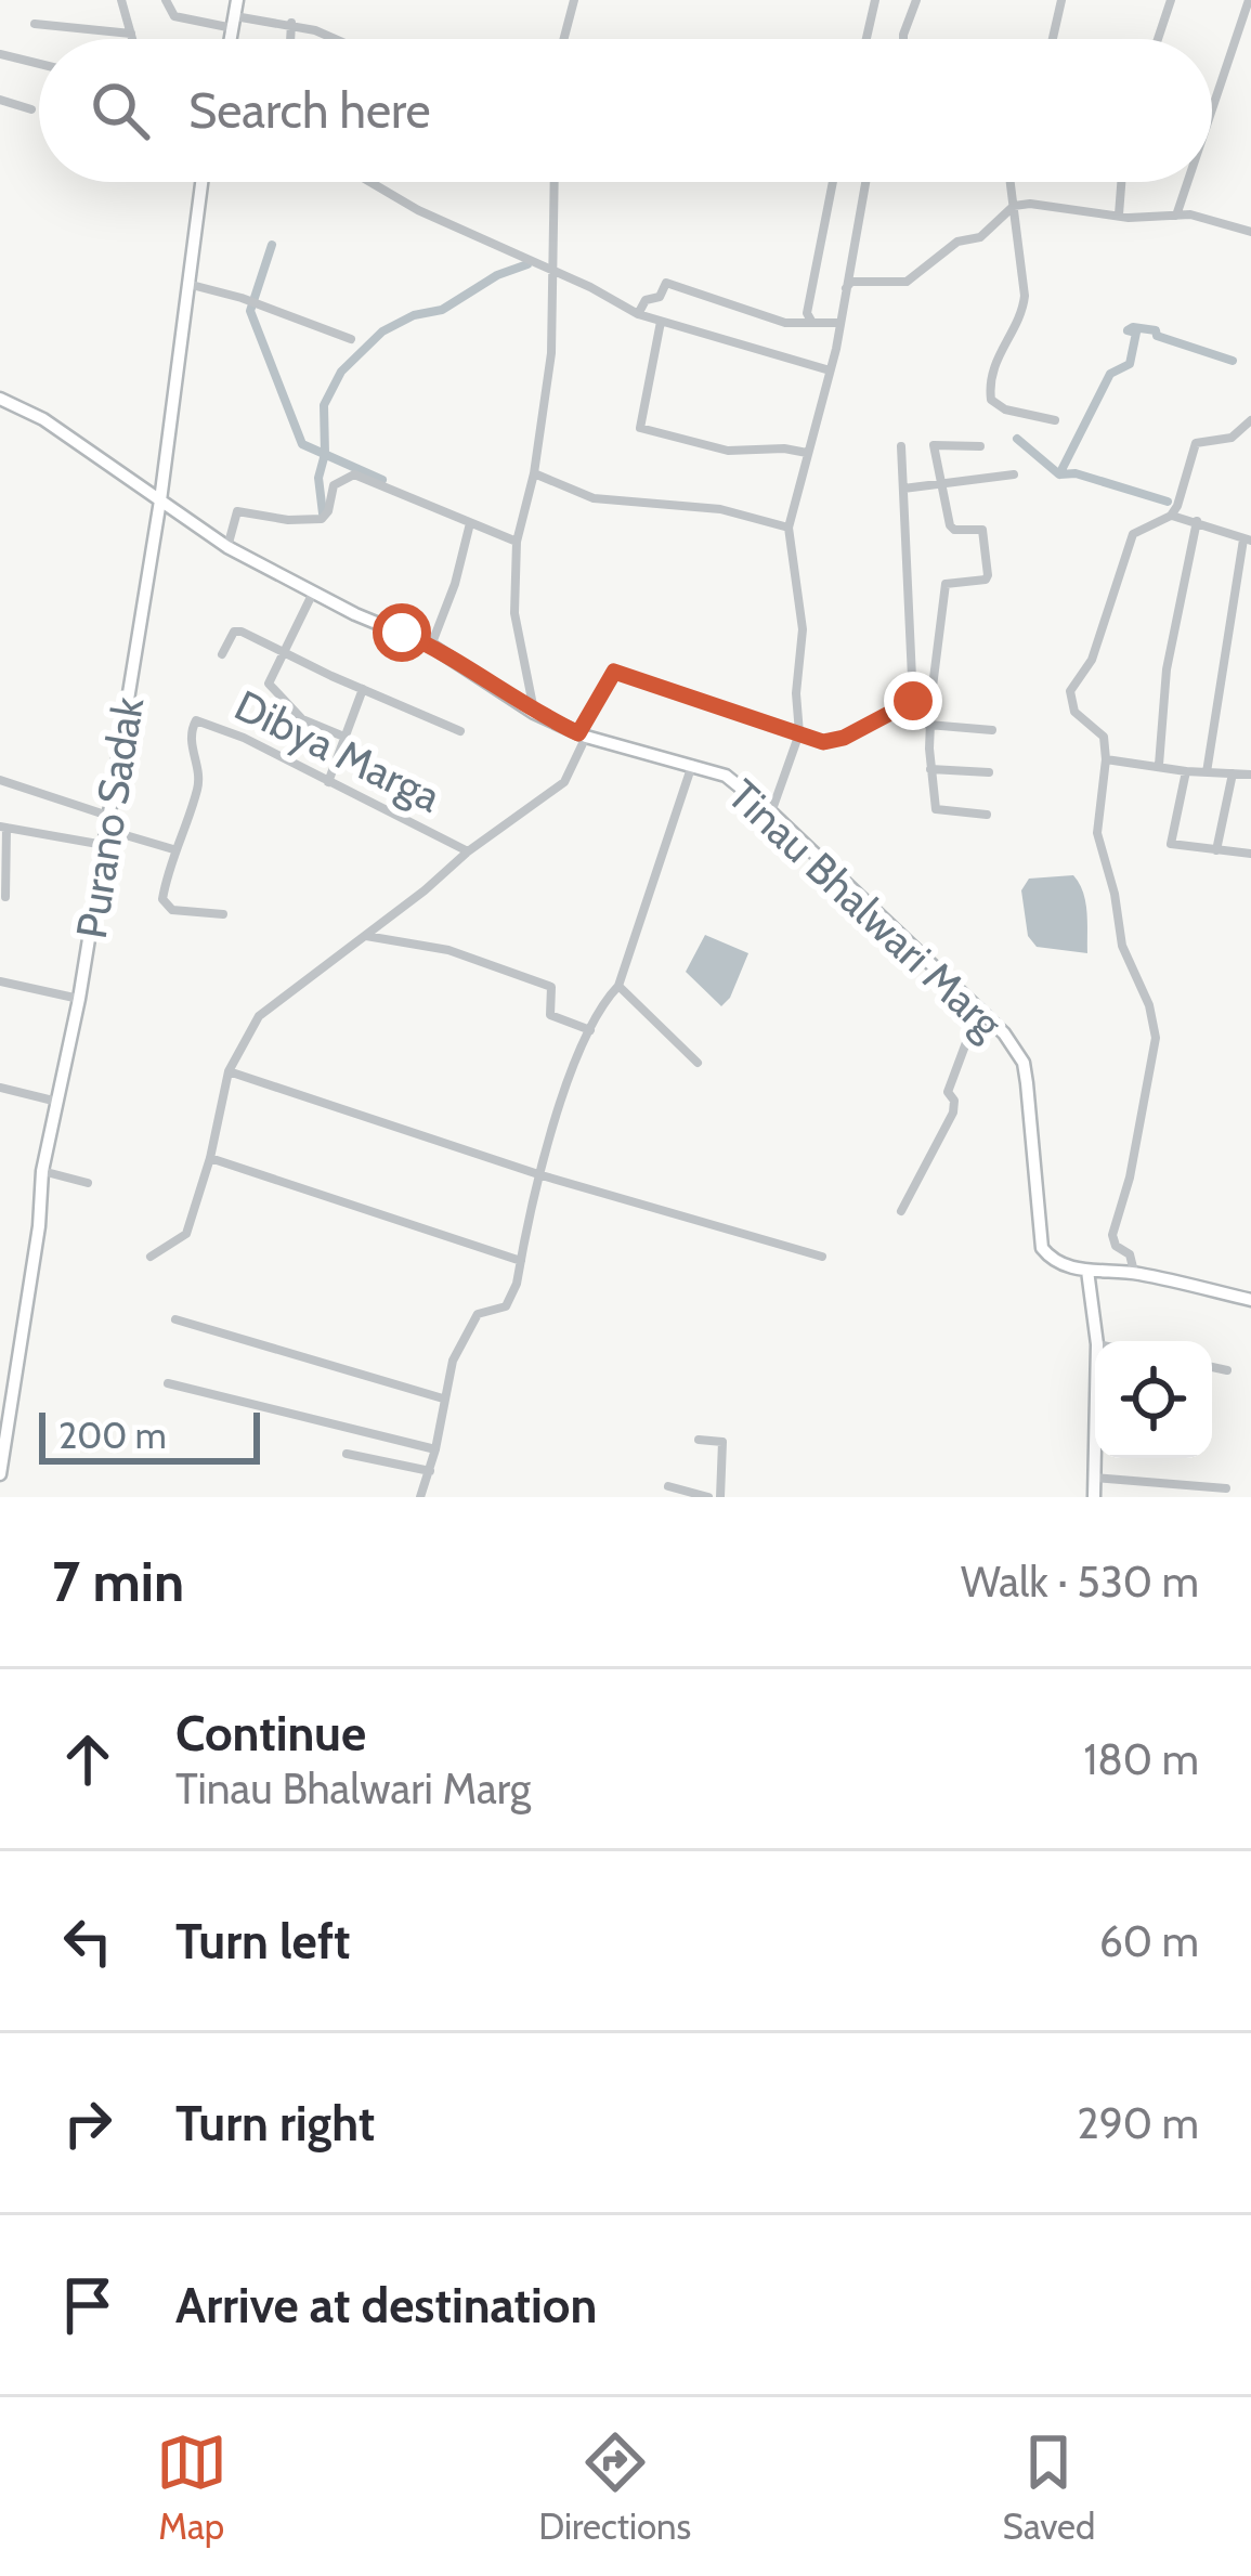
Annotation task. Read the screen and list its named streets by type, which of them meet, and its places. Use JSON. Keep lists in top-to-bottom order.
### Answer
{
  "streets": {
    "street": ["Dibya Marga", "Purano Sadak", "Tinau Bhalwari Marg"]
  },
  "crossings": [
    ["Purano Sadak", "Tinau Bhalwari Marg"]
  ],
  "scale_bar": "200 m",
  "page": {
    "search": "Search here",
    "scale": "200 m",
    "heading": ["7 min", "Walk · 530 m"],
    "list": [
      ["Continue", "Tinau Bhalwari Marg", "180 m"],
      ["Turn left", "60 m"],
      ["Turn right", "290 m"],
      "Arrive at destination"
    ],
    "nav": ["Map", "Directions", "Saved"]
  }
}
